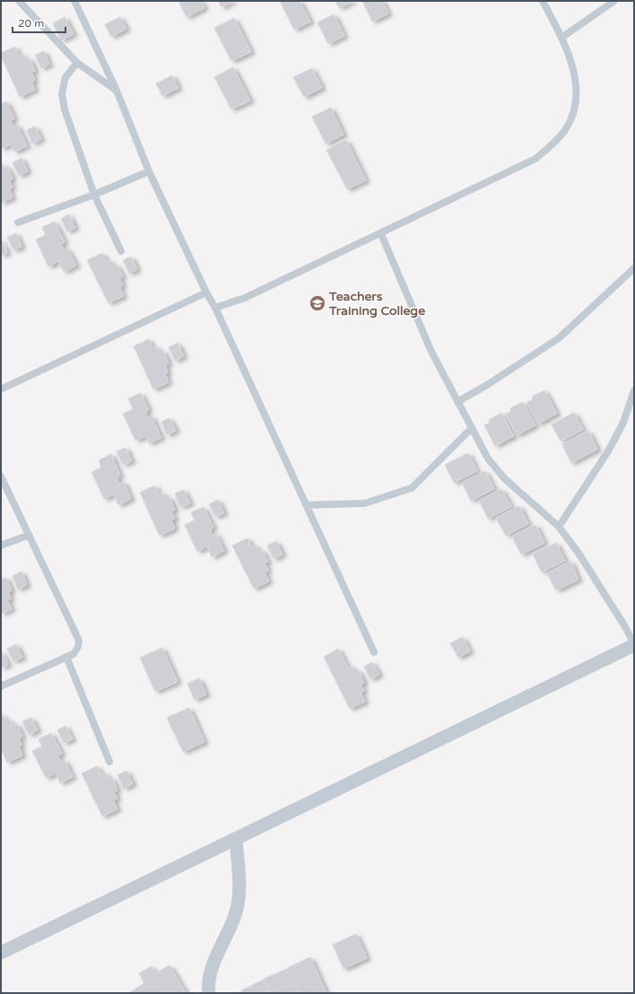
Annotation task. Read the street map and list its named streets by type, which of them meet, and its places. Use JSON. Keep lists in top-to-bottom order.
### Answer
{
  "places": {
    "school or university": ["Teachers Training College"]
  },
  "scale_bar": "20 m"
}
